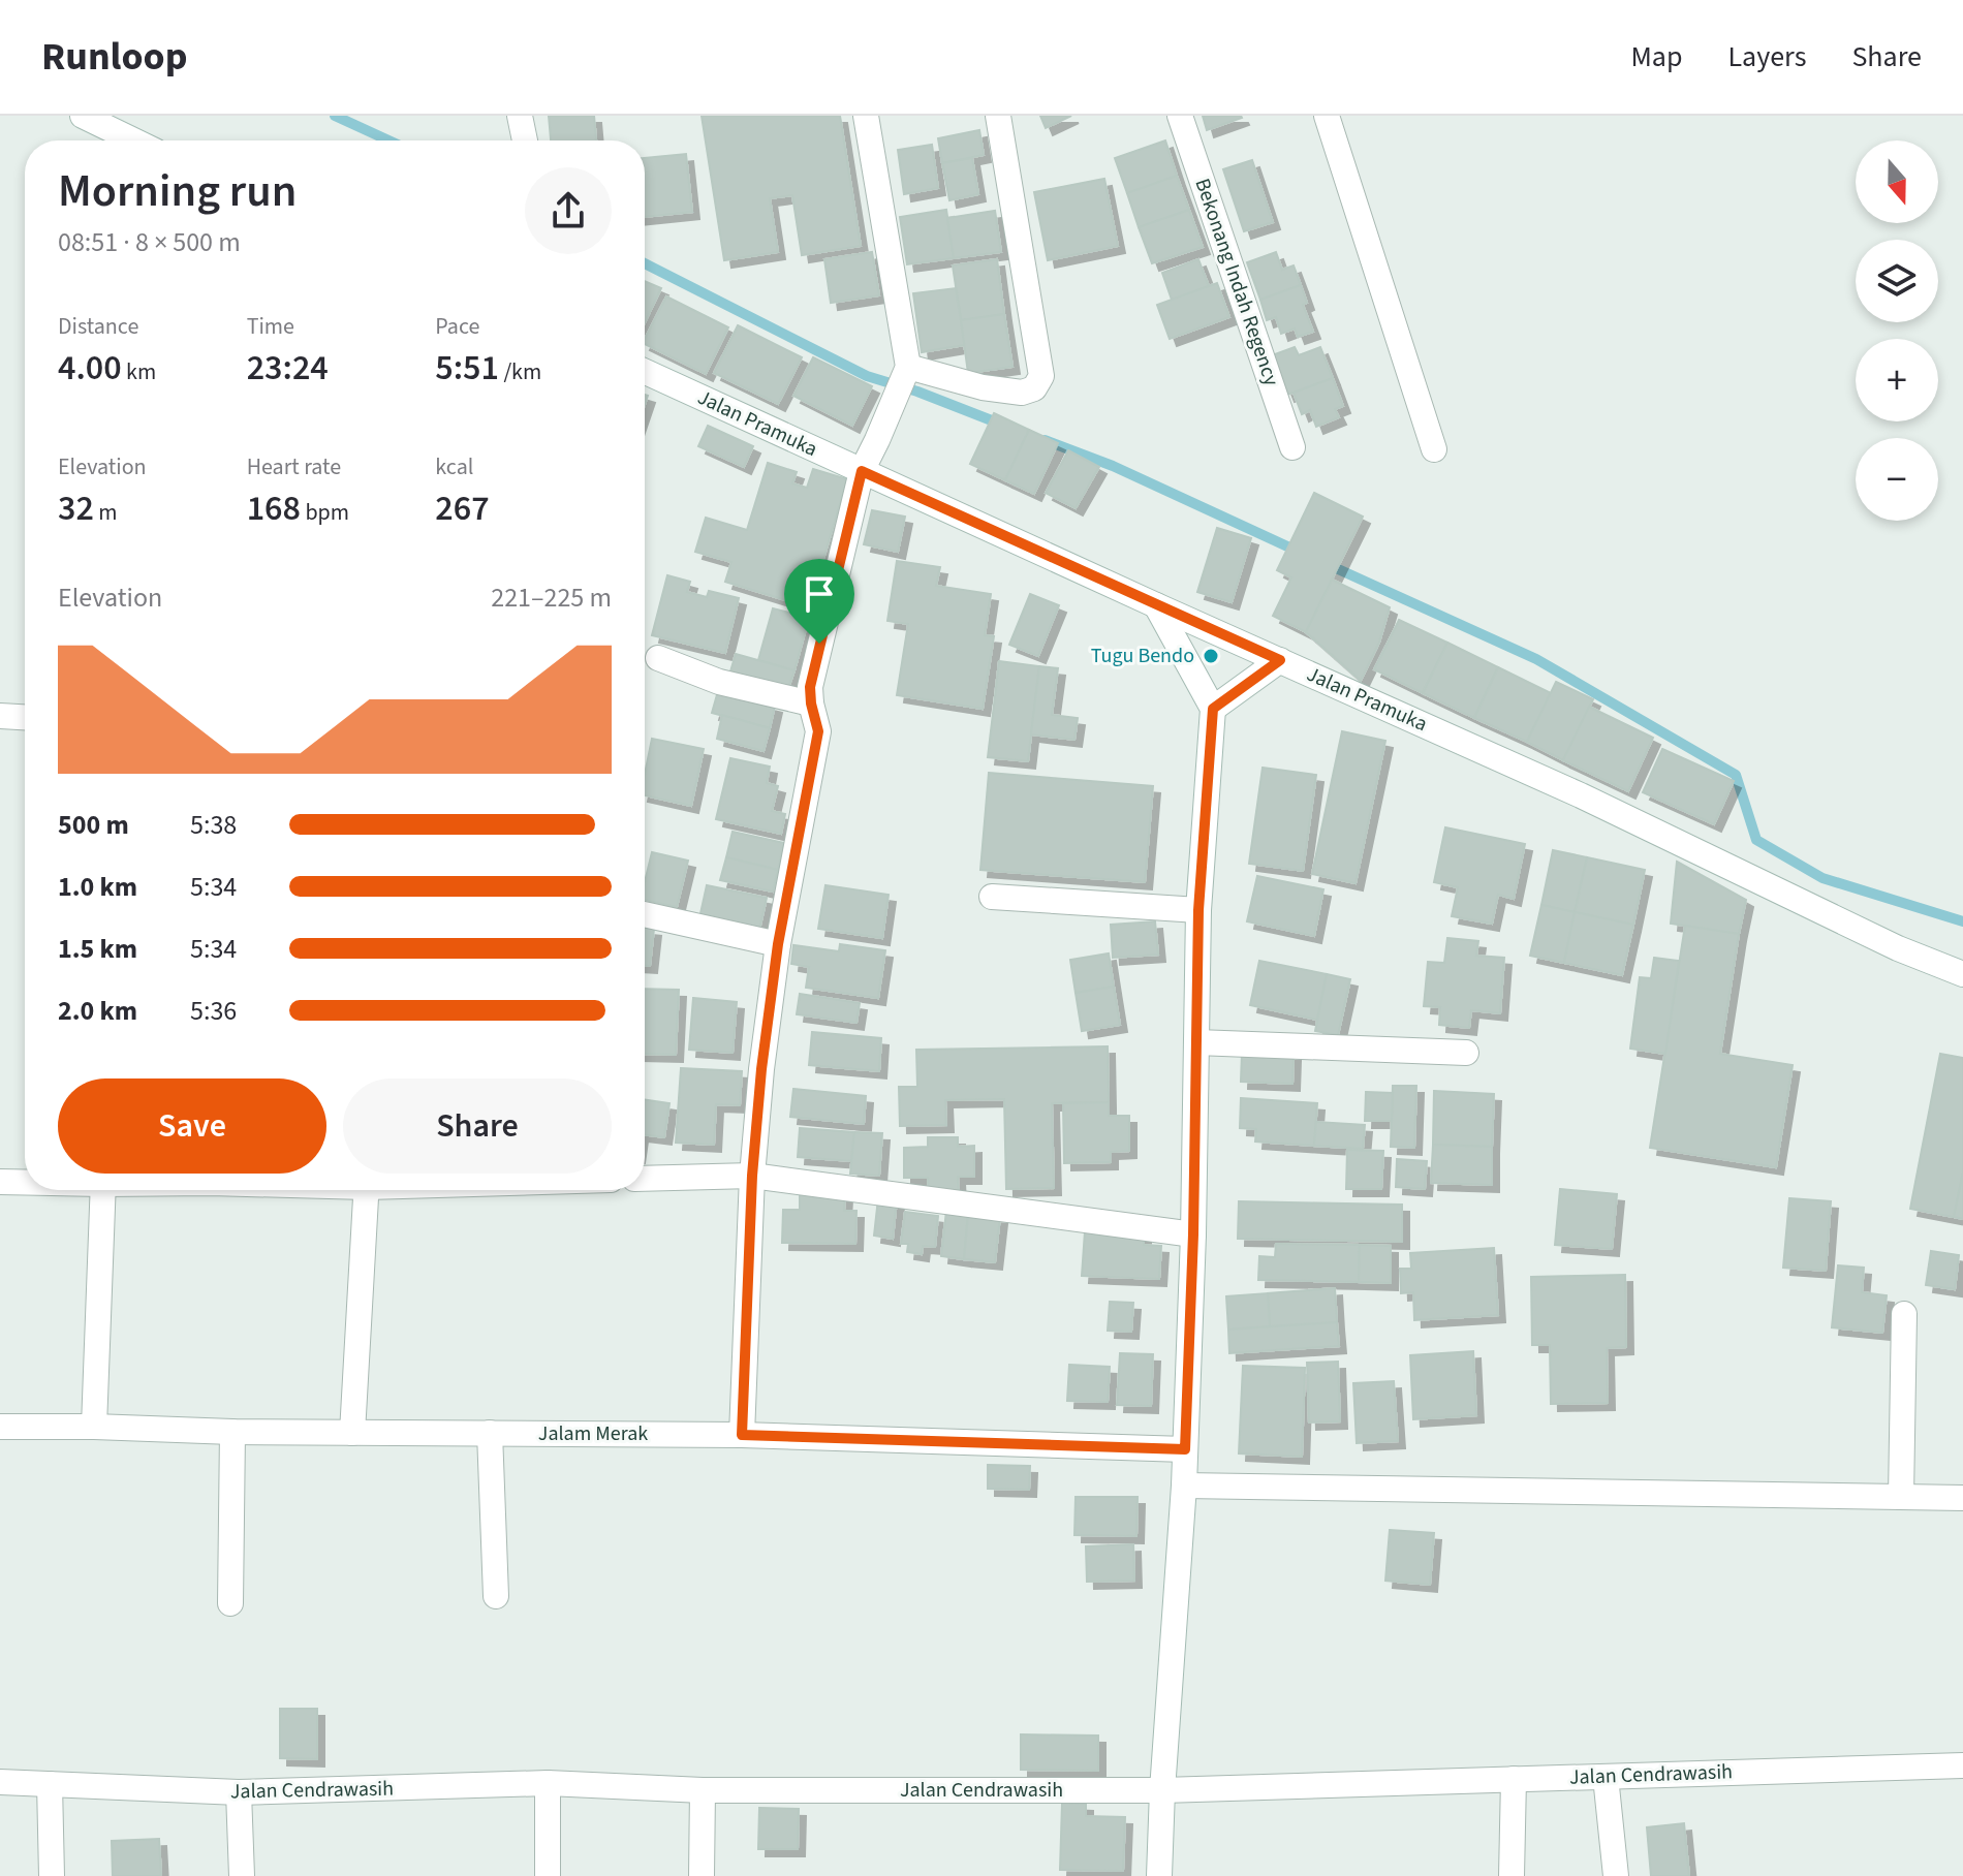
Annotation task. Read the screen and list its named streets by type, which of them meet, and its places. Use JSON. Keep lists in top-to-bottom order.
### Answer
{
  "streets": {
    "street": [
      "Bekonang Indah Regency",
      "Jalan Pramuka",
      "Jalam Merak",
      "Jalan Cendrawasih"
    ]
  },
  "places": ["Tugu Bendo"],
  "north": "bottom",
  "page": {
    "header": "Runloop",
    "nav": ["Map", "Layers", "Share"],
    "map_buttons": ["+", "−"],
    "heading": ["Morning run", "08:51 · 8 × 500 m"],
    "stats": [
      ["Distance", "4.00 km"],
      ["Time", "23:24"],
      ["Pace", "5:51 /km"],
      ["Elevation", "32 m"],
      ["Heart rate", "168 bpm"],
      ["kcal", "267"]
    ],
    "chart": ["Elevation", "221–225 m"],
    "list": [
      {
        "name": "500 m",
        "note": "5:38"
      },
      {
        "name": "1.0 km",
        "note": "5:34"
      },
      {
        "name": "1.5 km",
        "note": "5:34"
      },
      {
        "name": "2.0 km",
        "note": "5:36"
      }
    ],
    "buttons": ["Save", "Share"]
  }
}
